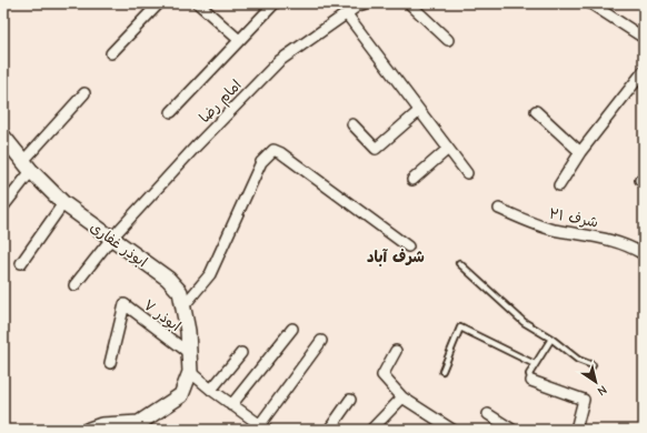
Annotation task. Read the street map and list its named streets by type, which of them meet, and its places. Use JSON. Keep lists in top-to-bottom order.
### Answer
{
  "streets": {
    "main road": ["ابوذر غفاری"],
    "street": ["امام رضا", "شرف ۲۱", "ابوذر ۷"]
  },
  "crossings": [
    ["امام رضا", "ابوذر غفاری"],
    ["ابوذر غفاری", "ابوذر ۷"]
  ],
  "districts": ["شرف آباد"],
  "north": "bottom right"
}
